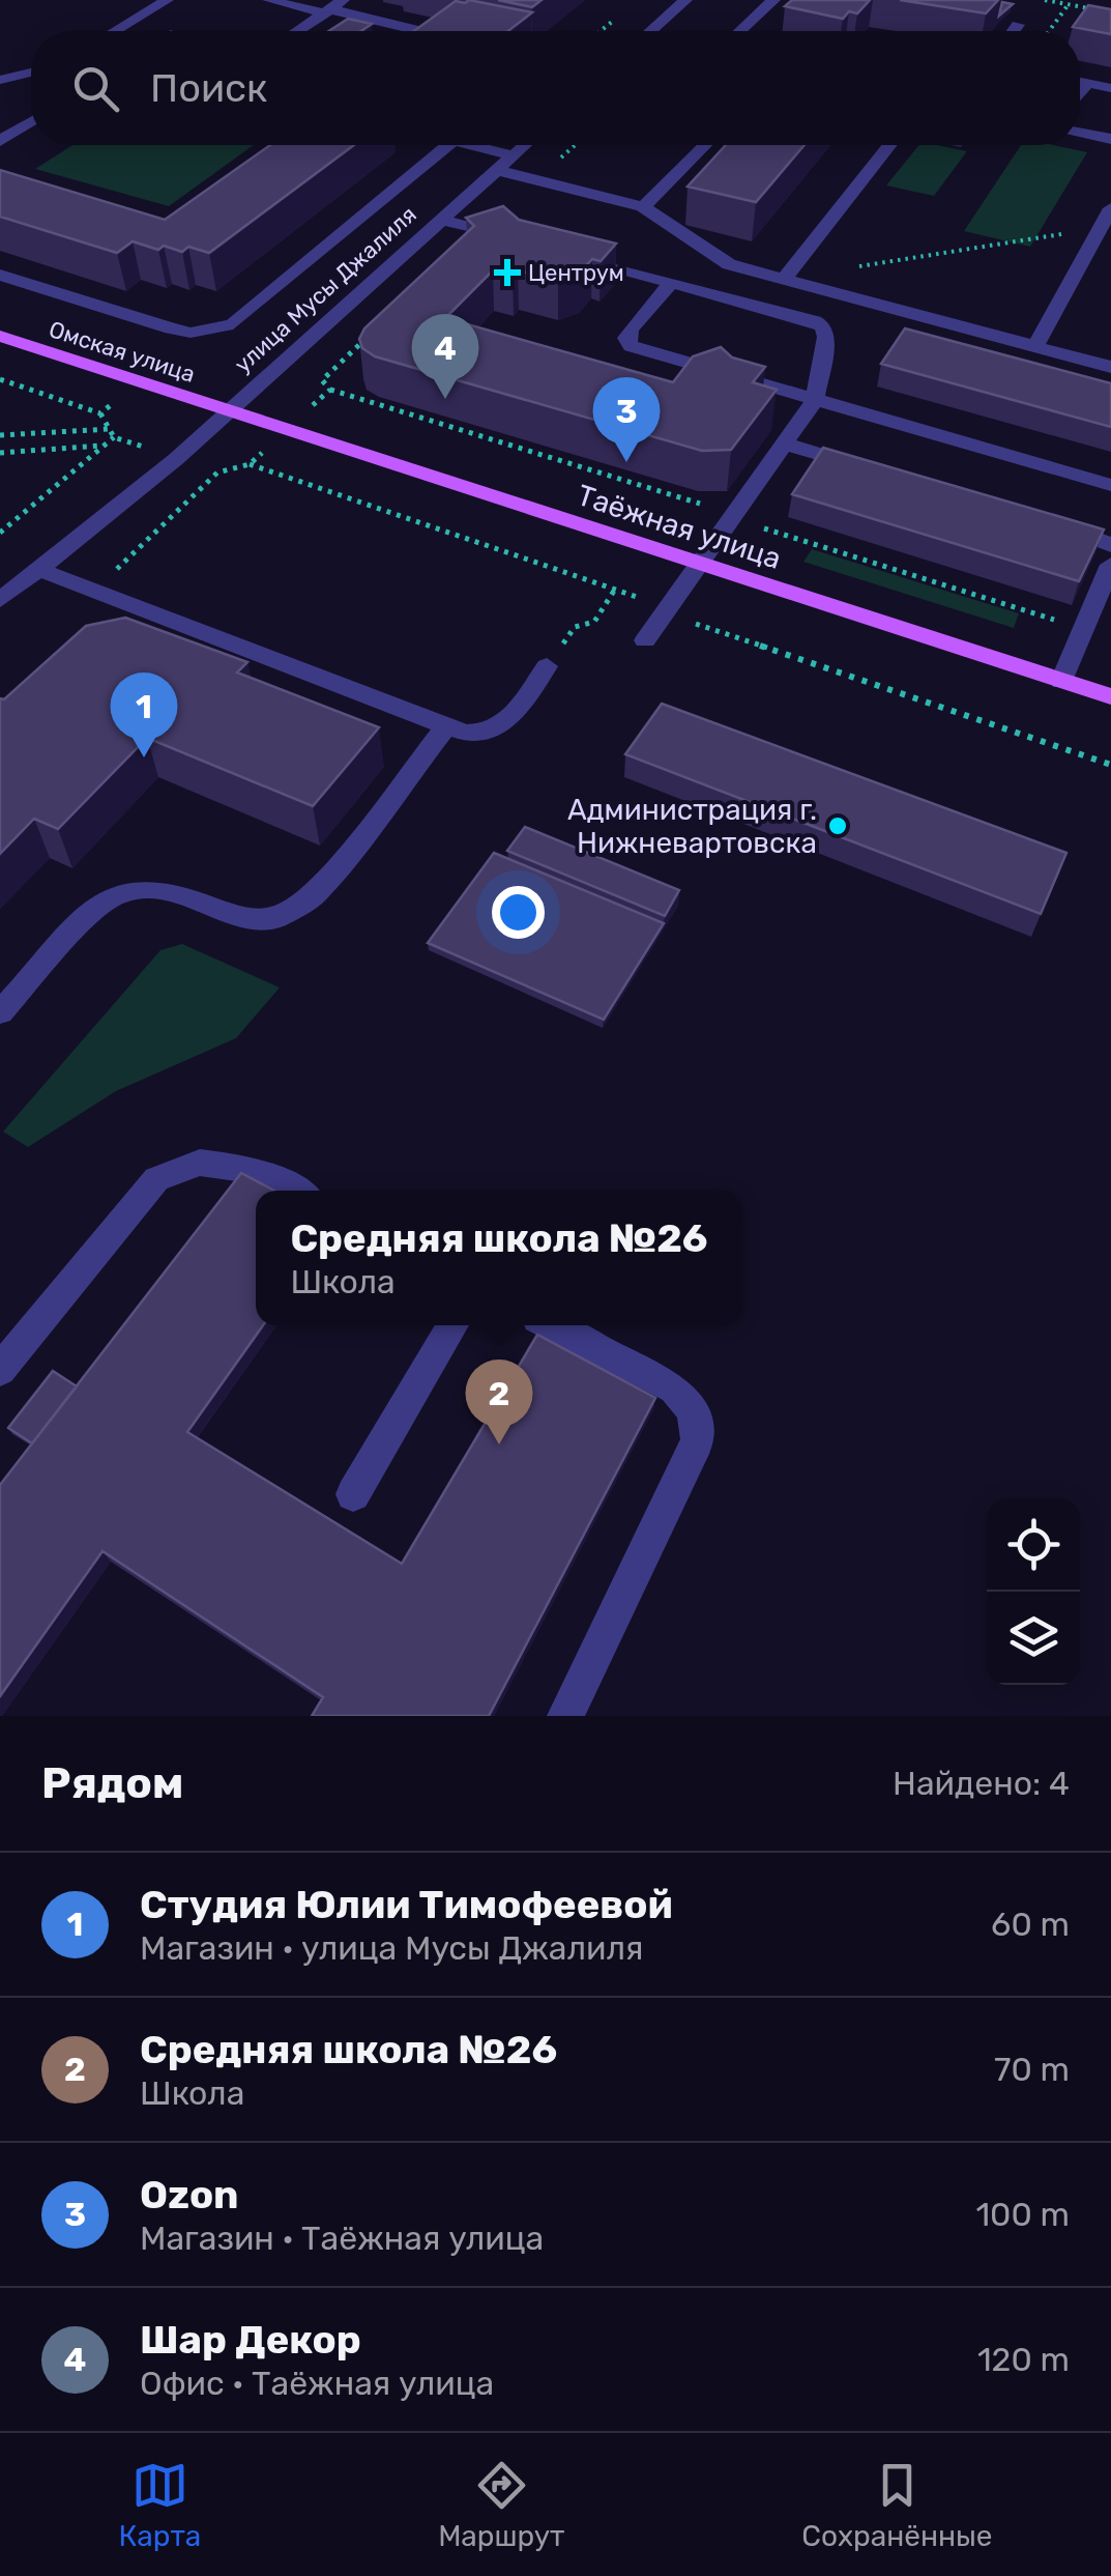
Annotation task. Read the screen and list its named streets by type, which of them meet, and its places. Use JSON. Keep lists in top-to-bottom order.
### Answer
{
  "streets": {
    "main road": ["Омская улица", "Таёжная улица"],
    "street": ["улица Мусы Джалиля"]
  },
  "crossings": [
    ["улица Мусы Джалиля", "Омская улица"],
    ["улица Мусы Джалиля", "Таёжная улица"],
    ["Омская улица", "Таёжная улица"]
  ],
  "places": {
    "health": ["Центрум"],
    "other": ["Администрация г. Нижневартовска"]
  },
  "page": {
    "search": "Поиск",
    "pins": [
      "4",
      "3",
      "1",
      "2"
    ],
    "popup": ["Средняя школа №26", "Школа"],
    "heading": ["Рядом", "Найдено: 4"],
    "list": [
      {
        "mark": "1",
        "name": "Студия Юлии Тимофеевой",
        "note": "Магазин · улица Мусы Джалиля",
        "value": "60 m"
      },
      {
        "mark": "2",
        "name": "Средняя школа №26",
        "note": "Школа",
        "value": "70 m"
      },
      {
        "mark": "3",
        "name": "Ozon",
        "note": "Магазин · Таёжная улица",
        "value": "100 m"
      },
      {
        "mark": "4",
        "name": "Шар Декор",
        "note": "Офис · Таёжная улица",
        "value": "120 m"
      }
    ],
    "nav": ["Карта", "Маршрут", "Сохранённые"]
  }
}
